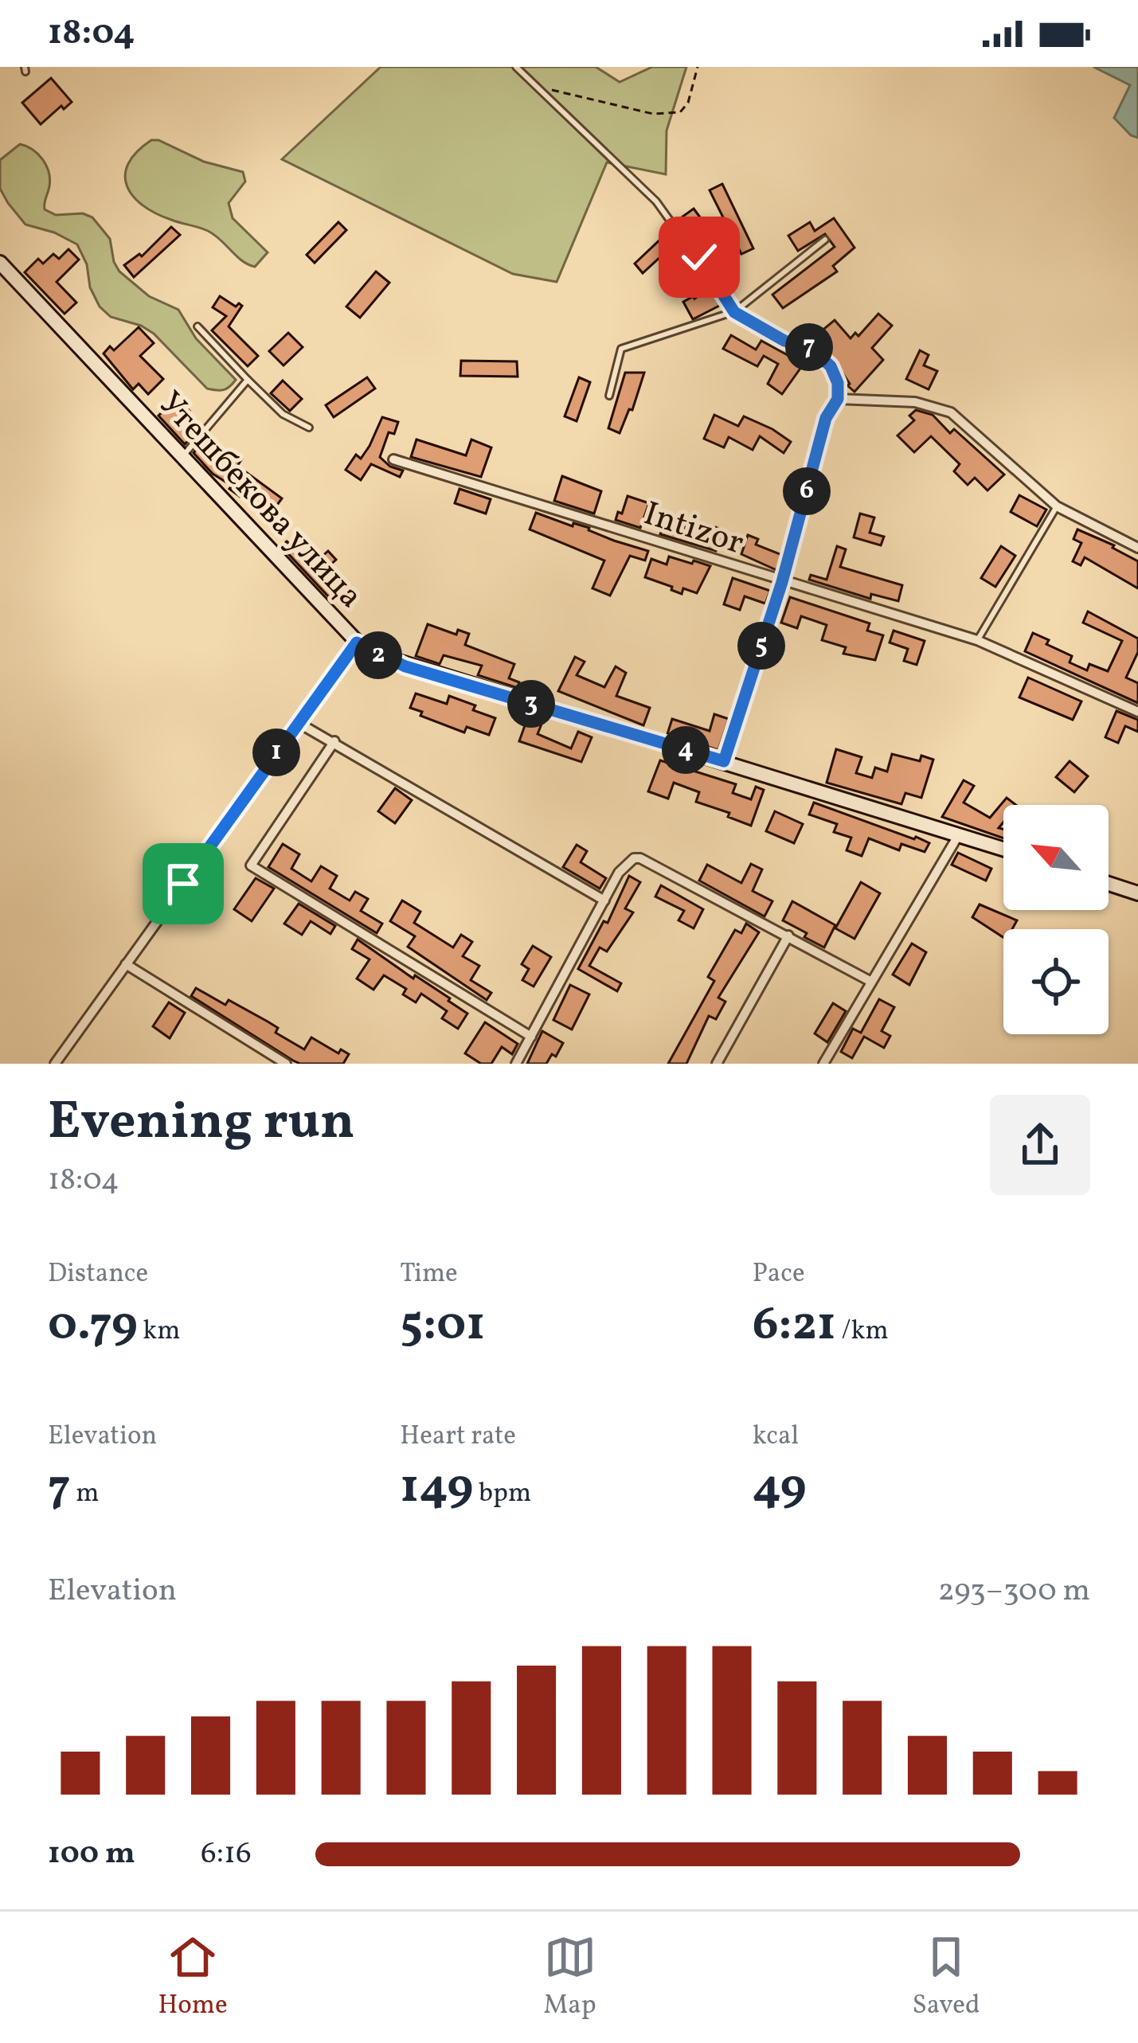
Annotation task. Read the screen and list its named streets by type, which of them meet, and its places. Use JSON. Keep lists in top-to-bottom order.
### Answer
{
  "streets": {
    "main road": ["Утешбекова улица"],
    "street": ["Intizor"]
  },
  "north": "top left",
  "page": {
    "status": "18:04",
    "pins": [
      "7",
      "6",
      "5",
      "2",
      "3",
      "4",
      "1"
    ],
    "heading": ["Evening run", "18:04"],
    "stats": [
      ["Distance", "0.79 km"],
      ["Time", "5:01"],
      ["Pace", "6:21 /km"],
      ["Elevation", "7 m"],
      ["Heart rate", "149 bpm"],
      ["kcal", "49"]
    ],
    "chart": ["Elevation", "293–300 m"],
    "list": [
      {
        "name": "100 m",
        "note": "6:16"
      }
    ],
    "tabs": ["Home", "Map", "Saved"]
  }
}
